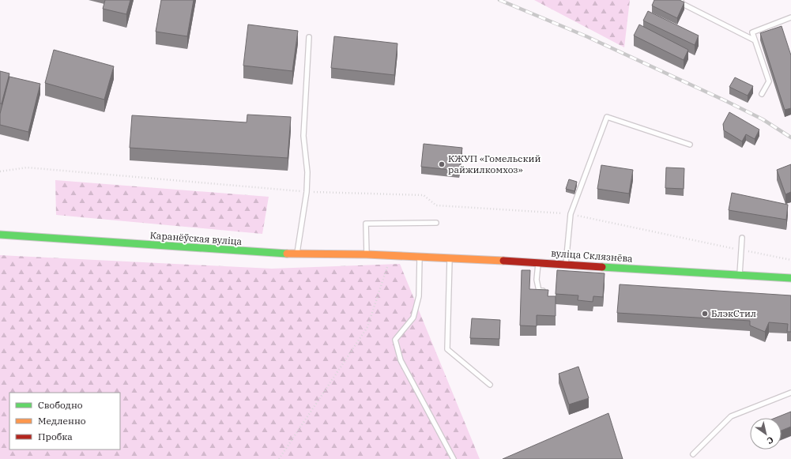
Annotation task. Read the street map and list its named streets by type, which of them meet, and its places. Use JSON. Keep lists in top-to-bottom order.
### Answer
{
  "streets": {
    "main road": ["Каранёўская вуліца", "вуліца Склязнёва"]
  },
  "crossings": [
    ["Каранёўская вуліца", "вуліца Склязнёва"]
  ],
  "places": ["КЖУП «Гомельский райжилкомхоз»", "БлэкСтил"],
  "legend": ["Свободно", "Медленно", "Пробка"],
  "north": "bottom right"
}
